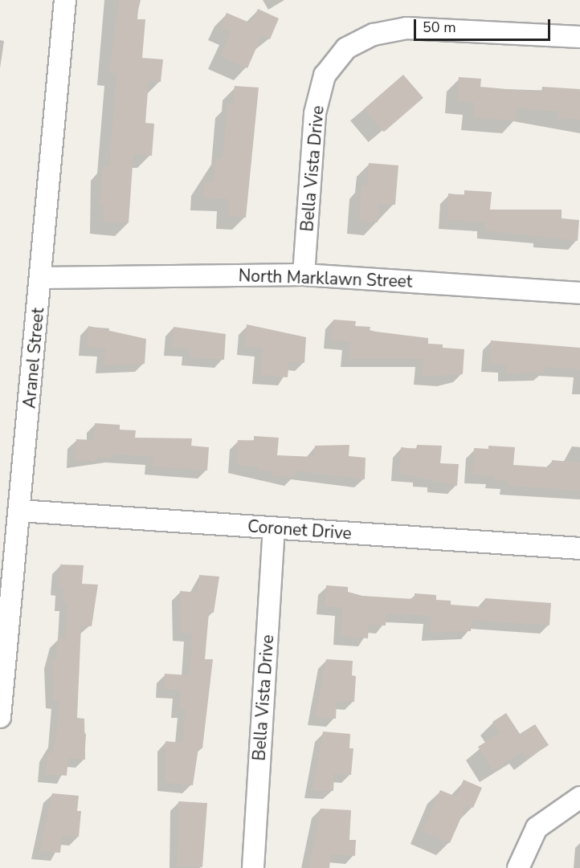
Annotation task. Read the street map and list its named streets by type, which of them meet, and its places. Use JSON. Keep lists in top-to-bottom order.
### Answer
{
  "streets": {
    "street": [
      "Bella Vista Drive",
      "North Marklawn Street",
      "Aranel Street",
      "Coronet Drive"
    ]
  },
  "crossings": [
    ["Bella Vista Drive", "North Marklawn Street"],
    ["Bella Vista Drive", "Coronet Drive"],
    ["North Marklawn Street", "Aranel Street"],
    ["Aranel Street", "Coronet Drive"]
  ],
  "scale_bar": "50 m"
}
